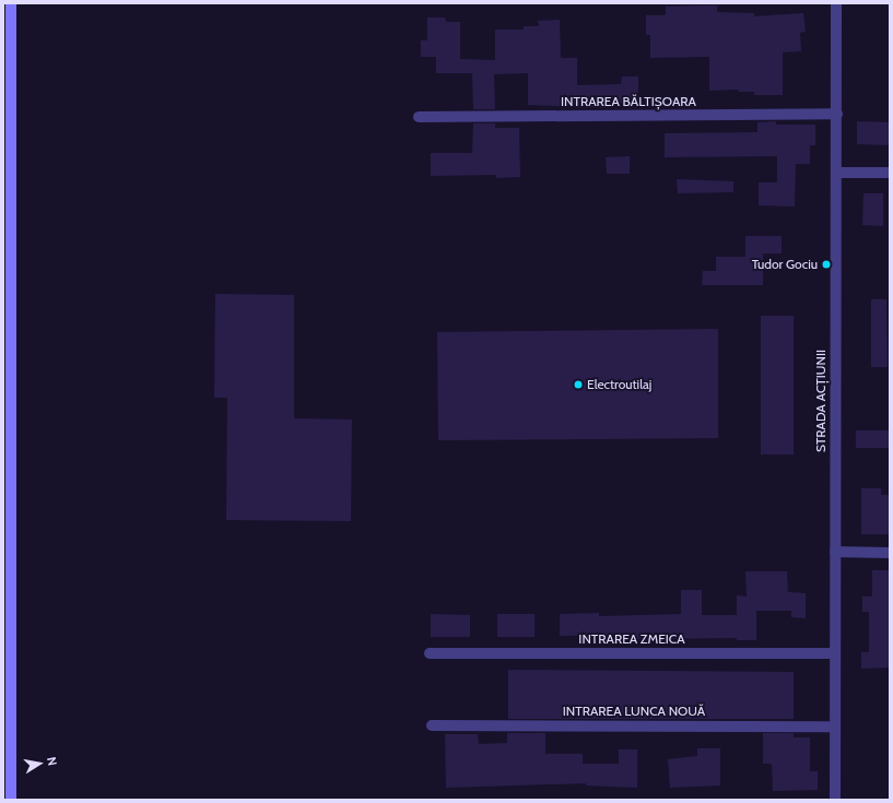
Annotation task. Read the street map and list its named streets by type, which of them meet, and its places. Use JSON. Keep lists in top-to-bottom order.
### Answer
{
  "streets": {
    "street": [
      "INTRAREA BĂLTIȘOARA",
      "STRADA ACȚIUNII",
      "INTRAREA ZMEICA",
      "INTRAREA LUNCA NOUĂ"
    ]
  },
  "crossings": [
    ["INTRAREA BĂLTIȘOARA", "STRADA ACȚIUNII"],
    ["STRADA ACȚIUNII", "INTRAREA ZMEICA"],
    ["STRADA ACȚIUNII", "INTRAREA LUNCA NOUĂ"]
  ],
  "places": ["Tudor Gociu", "Electroutilaj"],
  "north": "right"
}
